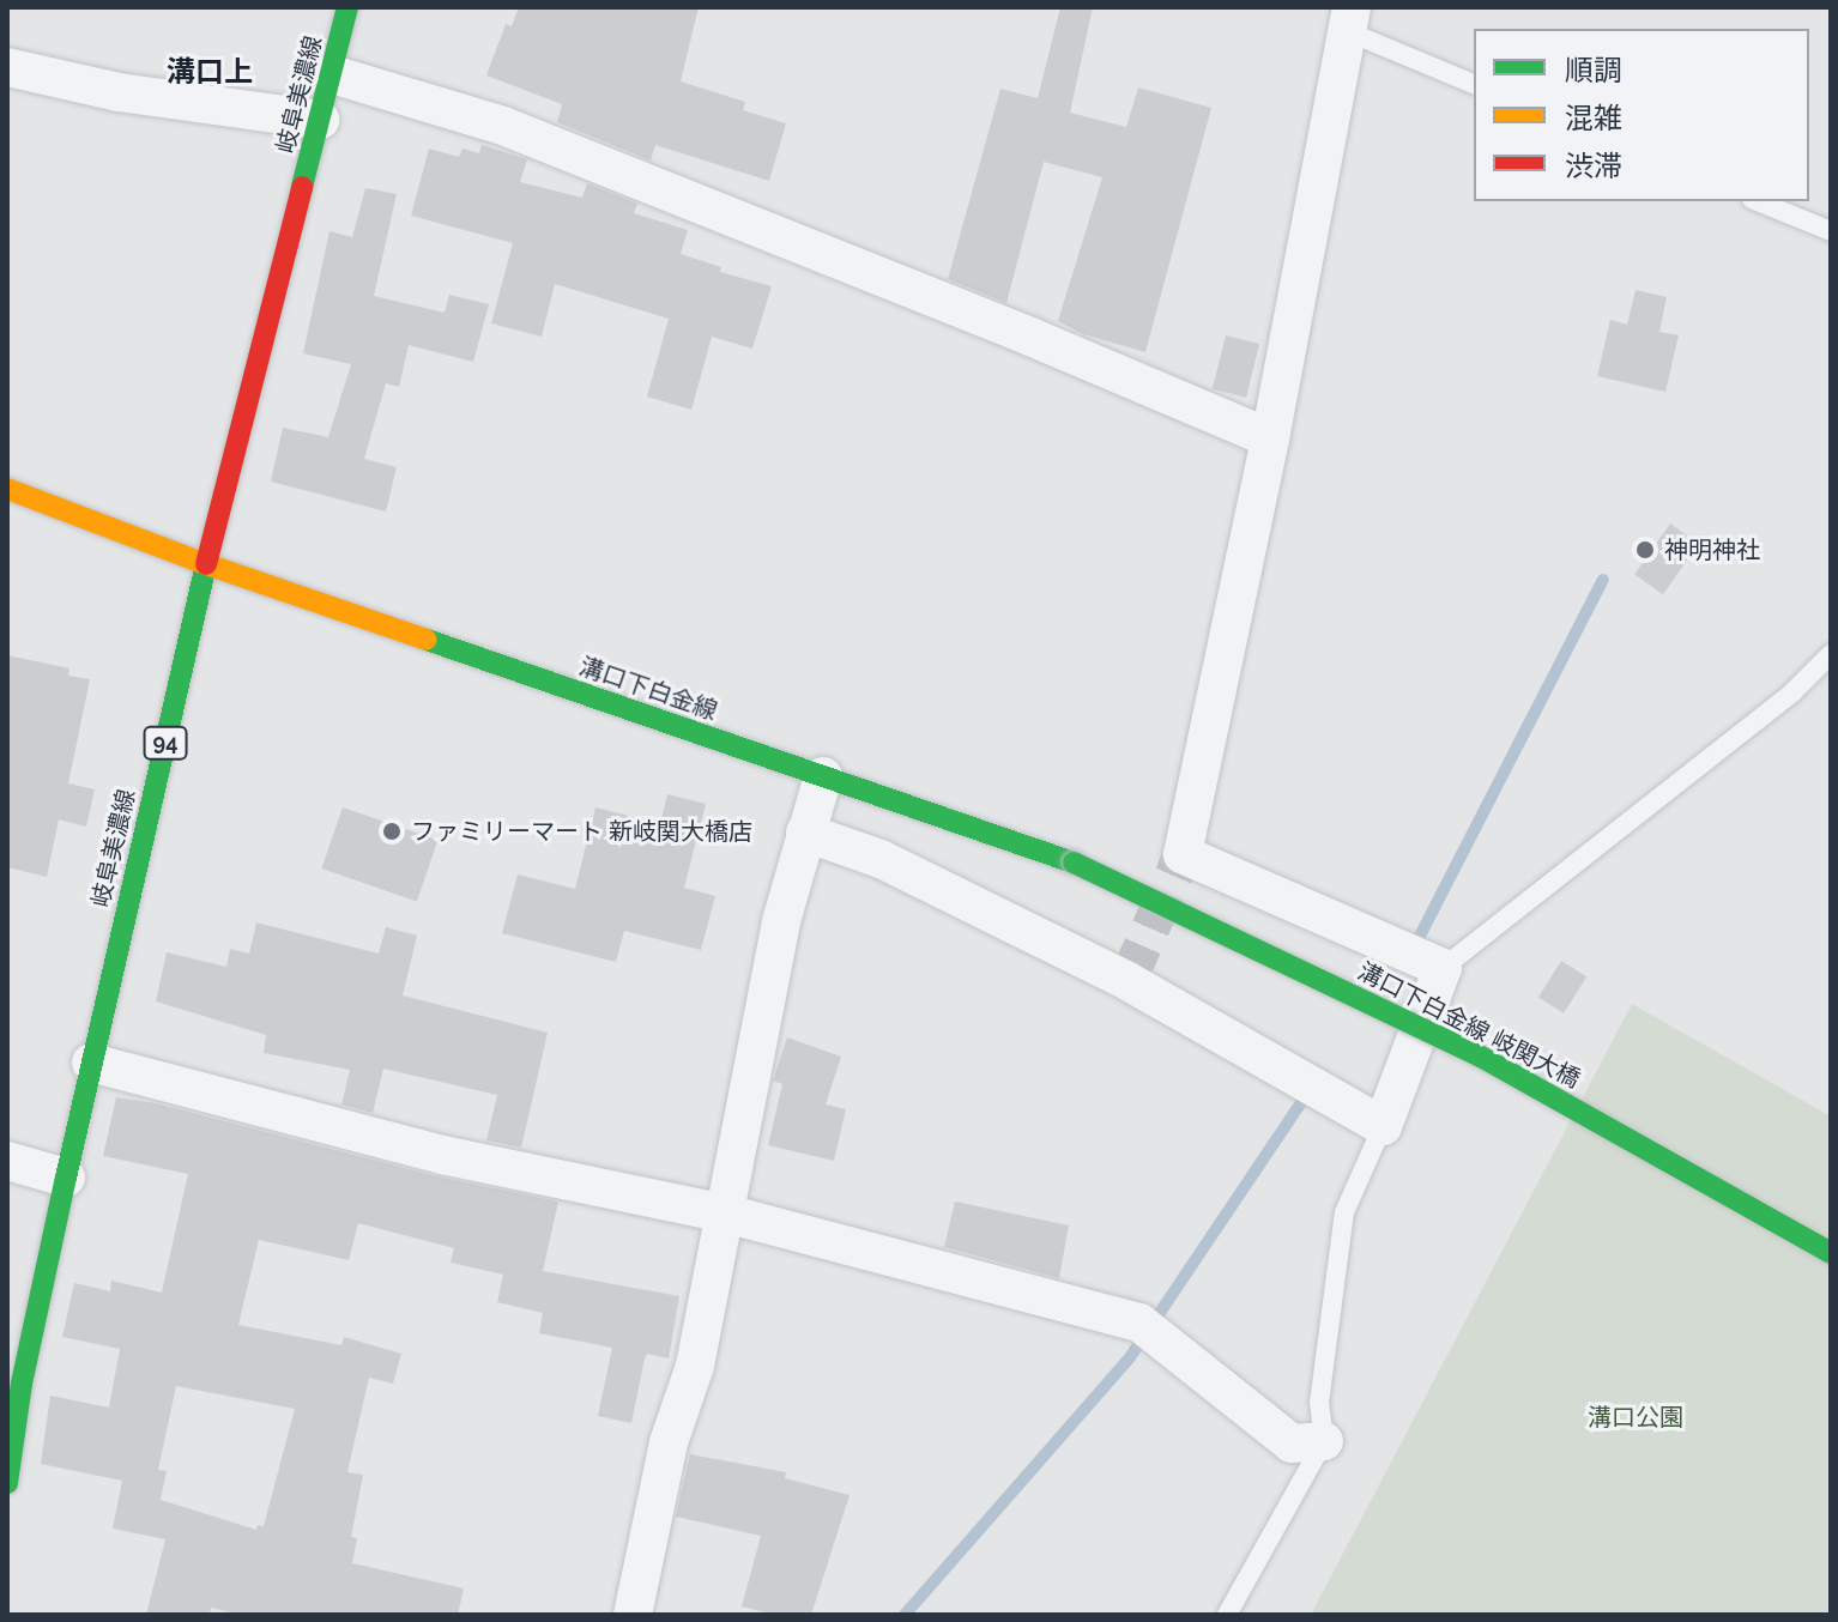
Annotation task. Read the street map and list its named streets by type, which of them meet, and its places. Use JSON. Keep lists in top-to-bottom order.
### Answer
{
  "streets": {
    "main road": [
      "岐阜美濃線",
      "溝口下白金線",
      "94",
      "溝口下白金線 岐関大橋"
    ]
  },
  "crossings": [
    ["岐阜美濃線", "溝口下白金線"],
    ["溝口下白金線", "溝口下白金線 岐関大橋"]
  ],
  "districts": ["溝口上"],
  "parks": ["溝口公園"],
  "places": ["神明神社", "ファミリーマート 新岐関大橋店"],
  "legend": ["順調", "混雑", "渋滞"]
}
